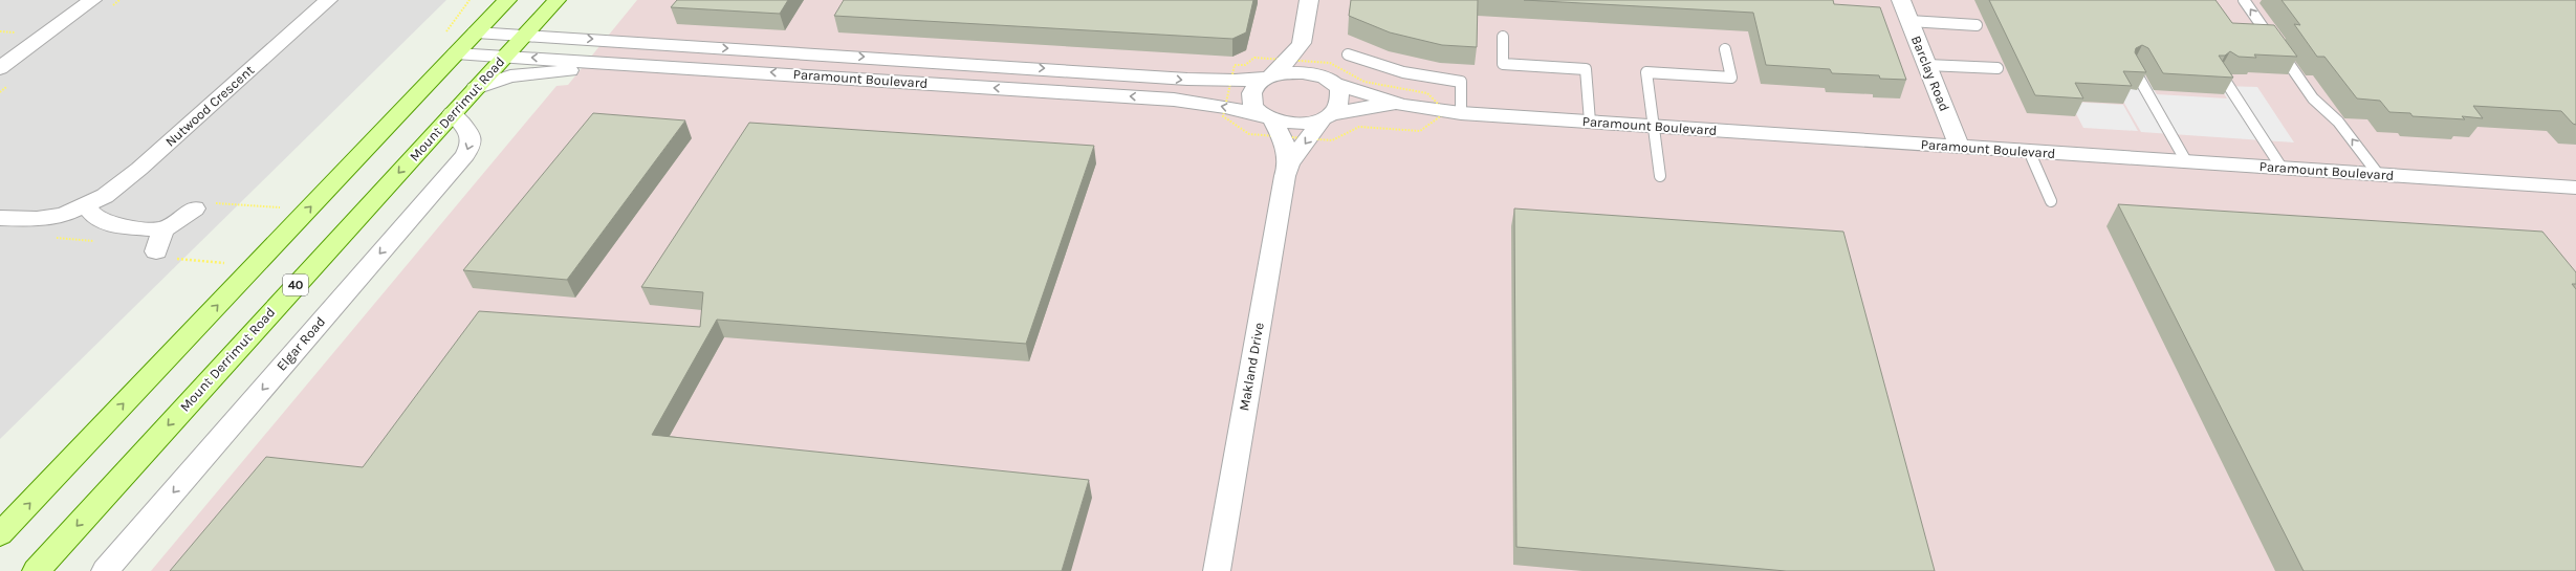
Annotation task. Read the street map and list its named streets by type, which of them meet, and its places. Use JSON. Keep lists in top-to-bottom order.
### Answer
{
  "streets": {
    "main road": ["Mount Derrimut Road", "40"],
    "street": [
      "Barclay Road",
      "Paramount Boulevard",
      "Nutwood Crescent",
      "Elgar Road",
      "Makland Drive"
    ]
  },
  "crossings": [
    ["Barclay Road", "Paramount Boulevard"],
    ["Paramount Boulevard", "Mount Derrimut Road"],
    ["Paramount Boulevard", "Makland Drive"],
    ["Mount Derrimut Road", "Elgar Road"]
  ],
  "one_way": ["Elgar Road"]
}
